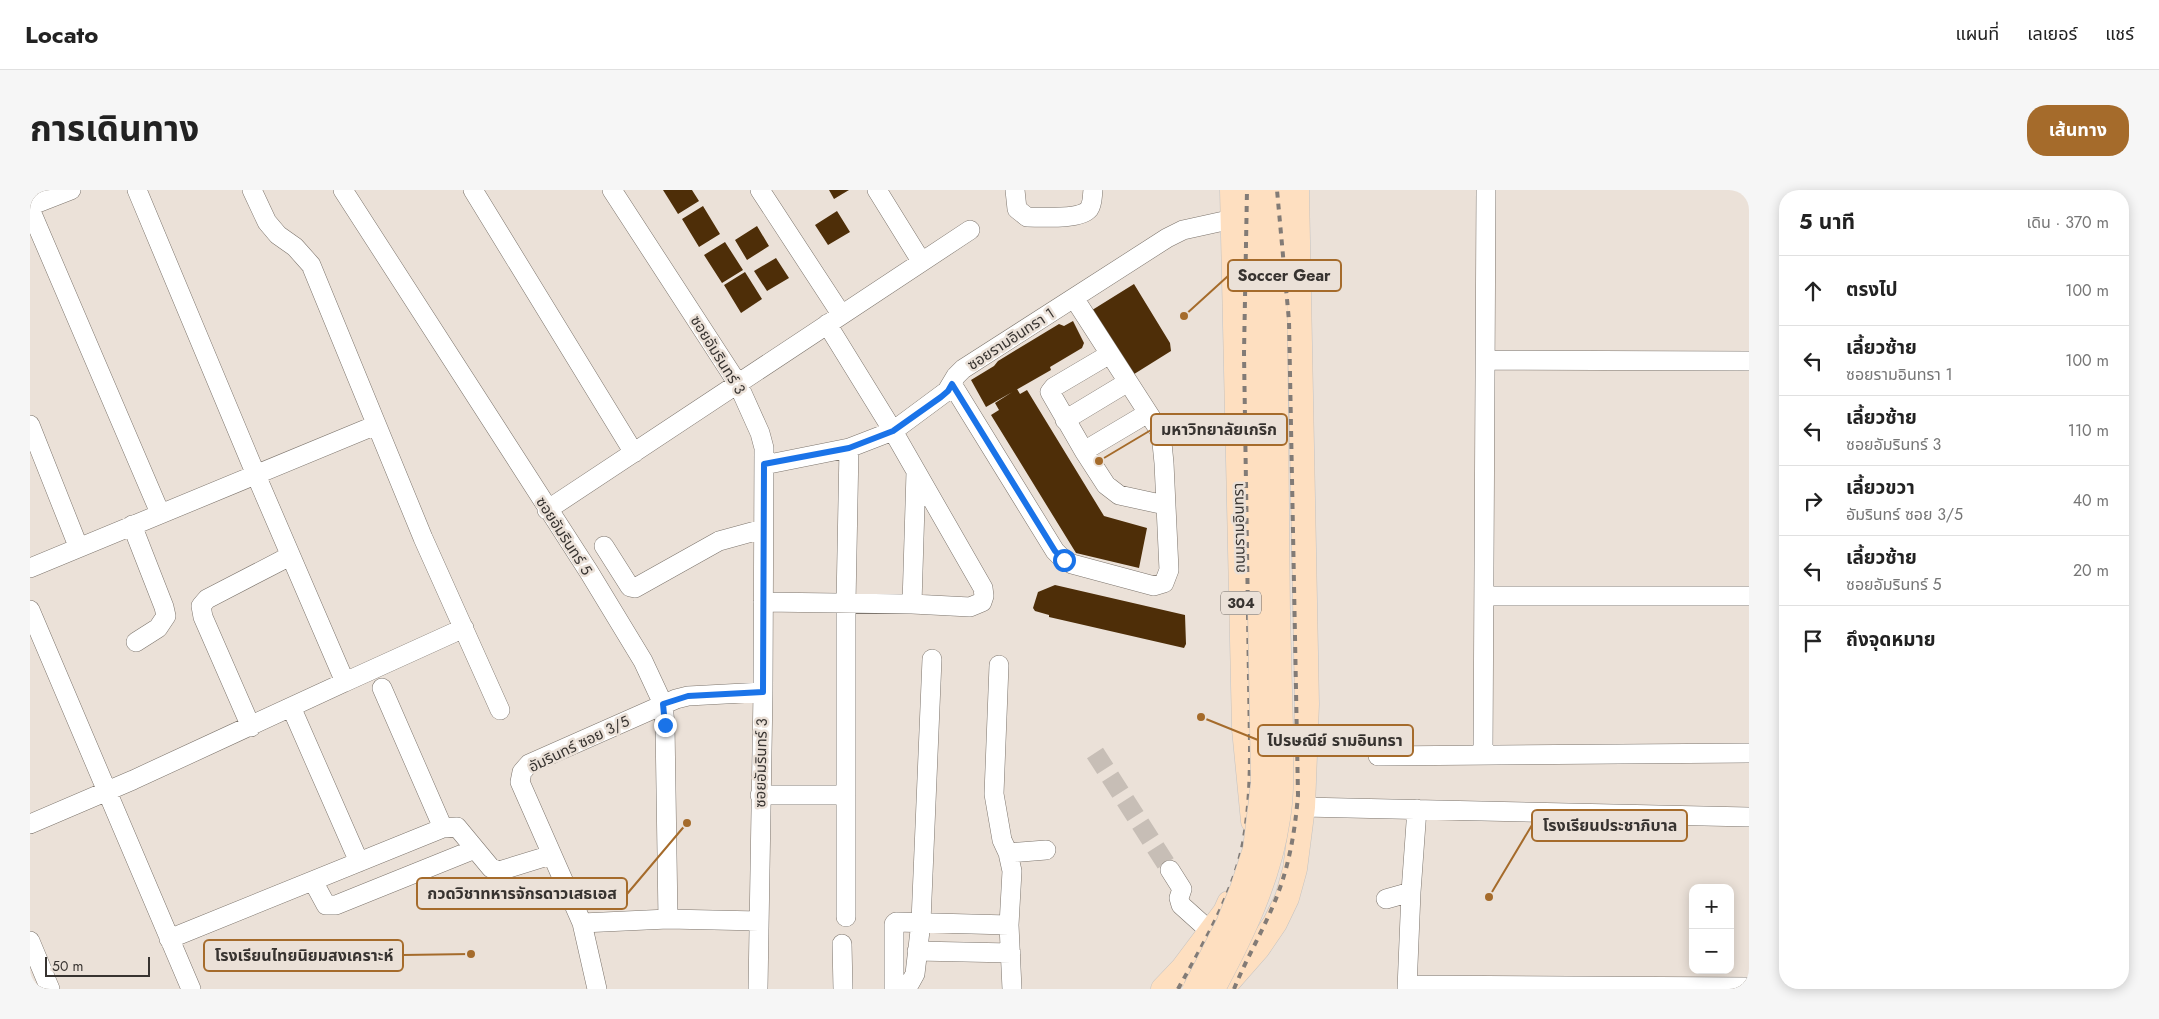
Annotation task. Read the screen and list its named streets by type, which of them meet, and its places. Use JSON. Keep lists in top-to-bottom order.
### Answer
{
  "streets": {
    "main road": ["ถนนรามอินทรา", "304"],
    "street": [
      "ซอยรามอินทรา 1",
      "ซอยอัมรินทร์ 3",
      "ซอยอัมรินทร์ 5",
      "อัมรินทร์ ซอย 3/5"
    ]
  },
  "crossings": [
    ["ซอยรามอินทรา 1", "ซอยอัมรินทร์ 3"],
    ["ซอยรามอินทรา 1", "ถนนรามอินทรา"],
    ["ซอยอัมรินทร์ 3", "อัมรินทร์ ซอย 3/5"],
    ["ซอยอัมรินทร์ 5", "อัมรินทร์ ซอย 3/5"]
  ],
  "places": [
    "Soccer Gear",
    "มหาวิทยาลัยเกริก",
    "ไปรษณีย์ รามอินทรา",
    "กวดวิชาทหารจักรดาวเสธเอส",
    "โรงเรียนประชาภิบาล",
    "โรงเรียนไทยนิยมสงเคราะห์"
  ],
  "scale_bar": "50 m",
  "page": {
    "header": "Locato",
    "nav": ["แผนที่", "เลเยอร์", "แชร์"],
    "title": "การเดินทาง",
    "buttons": "เส้นทาง",
    "heading": ["5 นาที", "เดิน · 370 m"],
    "list": [
      ["ตรงไป", "100 m"],
      ["เลี้ยวซ้าย", "ซอยรามอินทรา 1", "100 m"],
      ["เลี้ยวซ้าย", "ซอยอัมรินทร์ 3", "110 m"],
      ["เลี้ยวขวา", "อัมรินทร์ ซอย 3/5", "40 m"],
      ["เลี้ยวซ้าย", "ซอยอัมรินทร์ 5", "20 m"],
      "ถึงจุดหมาย"
    ],
    "map_buttons": ["+", "−"],
    "scale": "50 m"
  }
}
